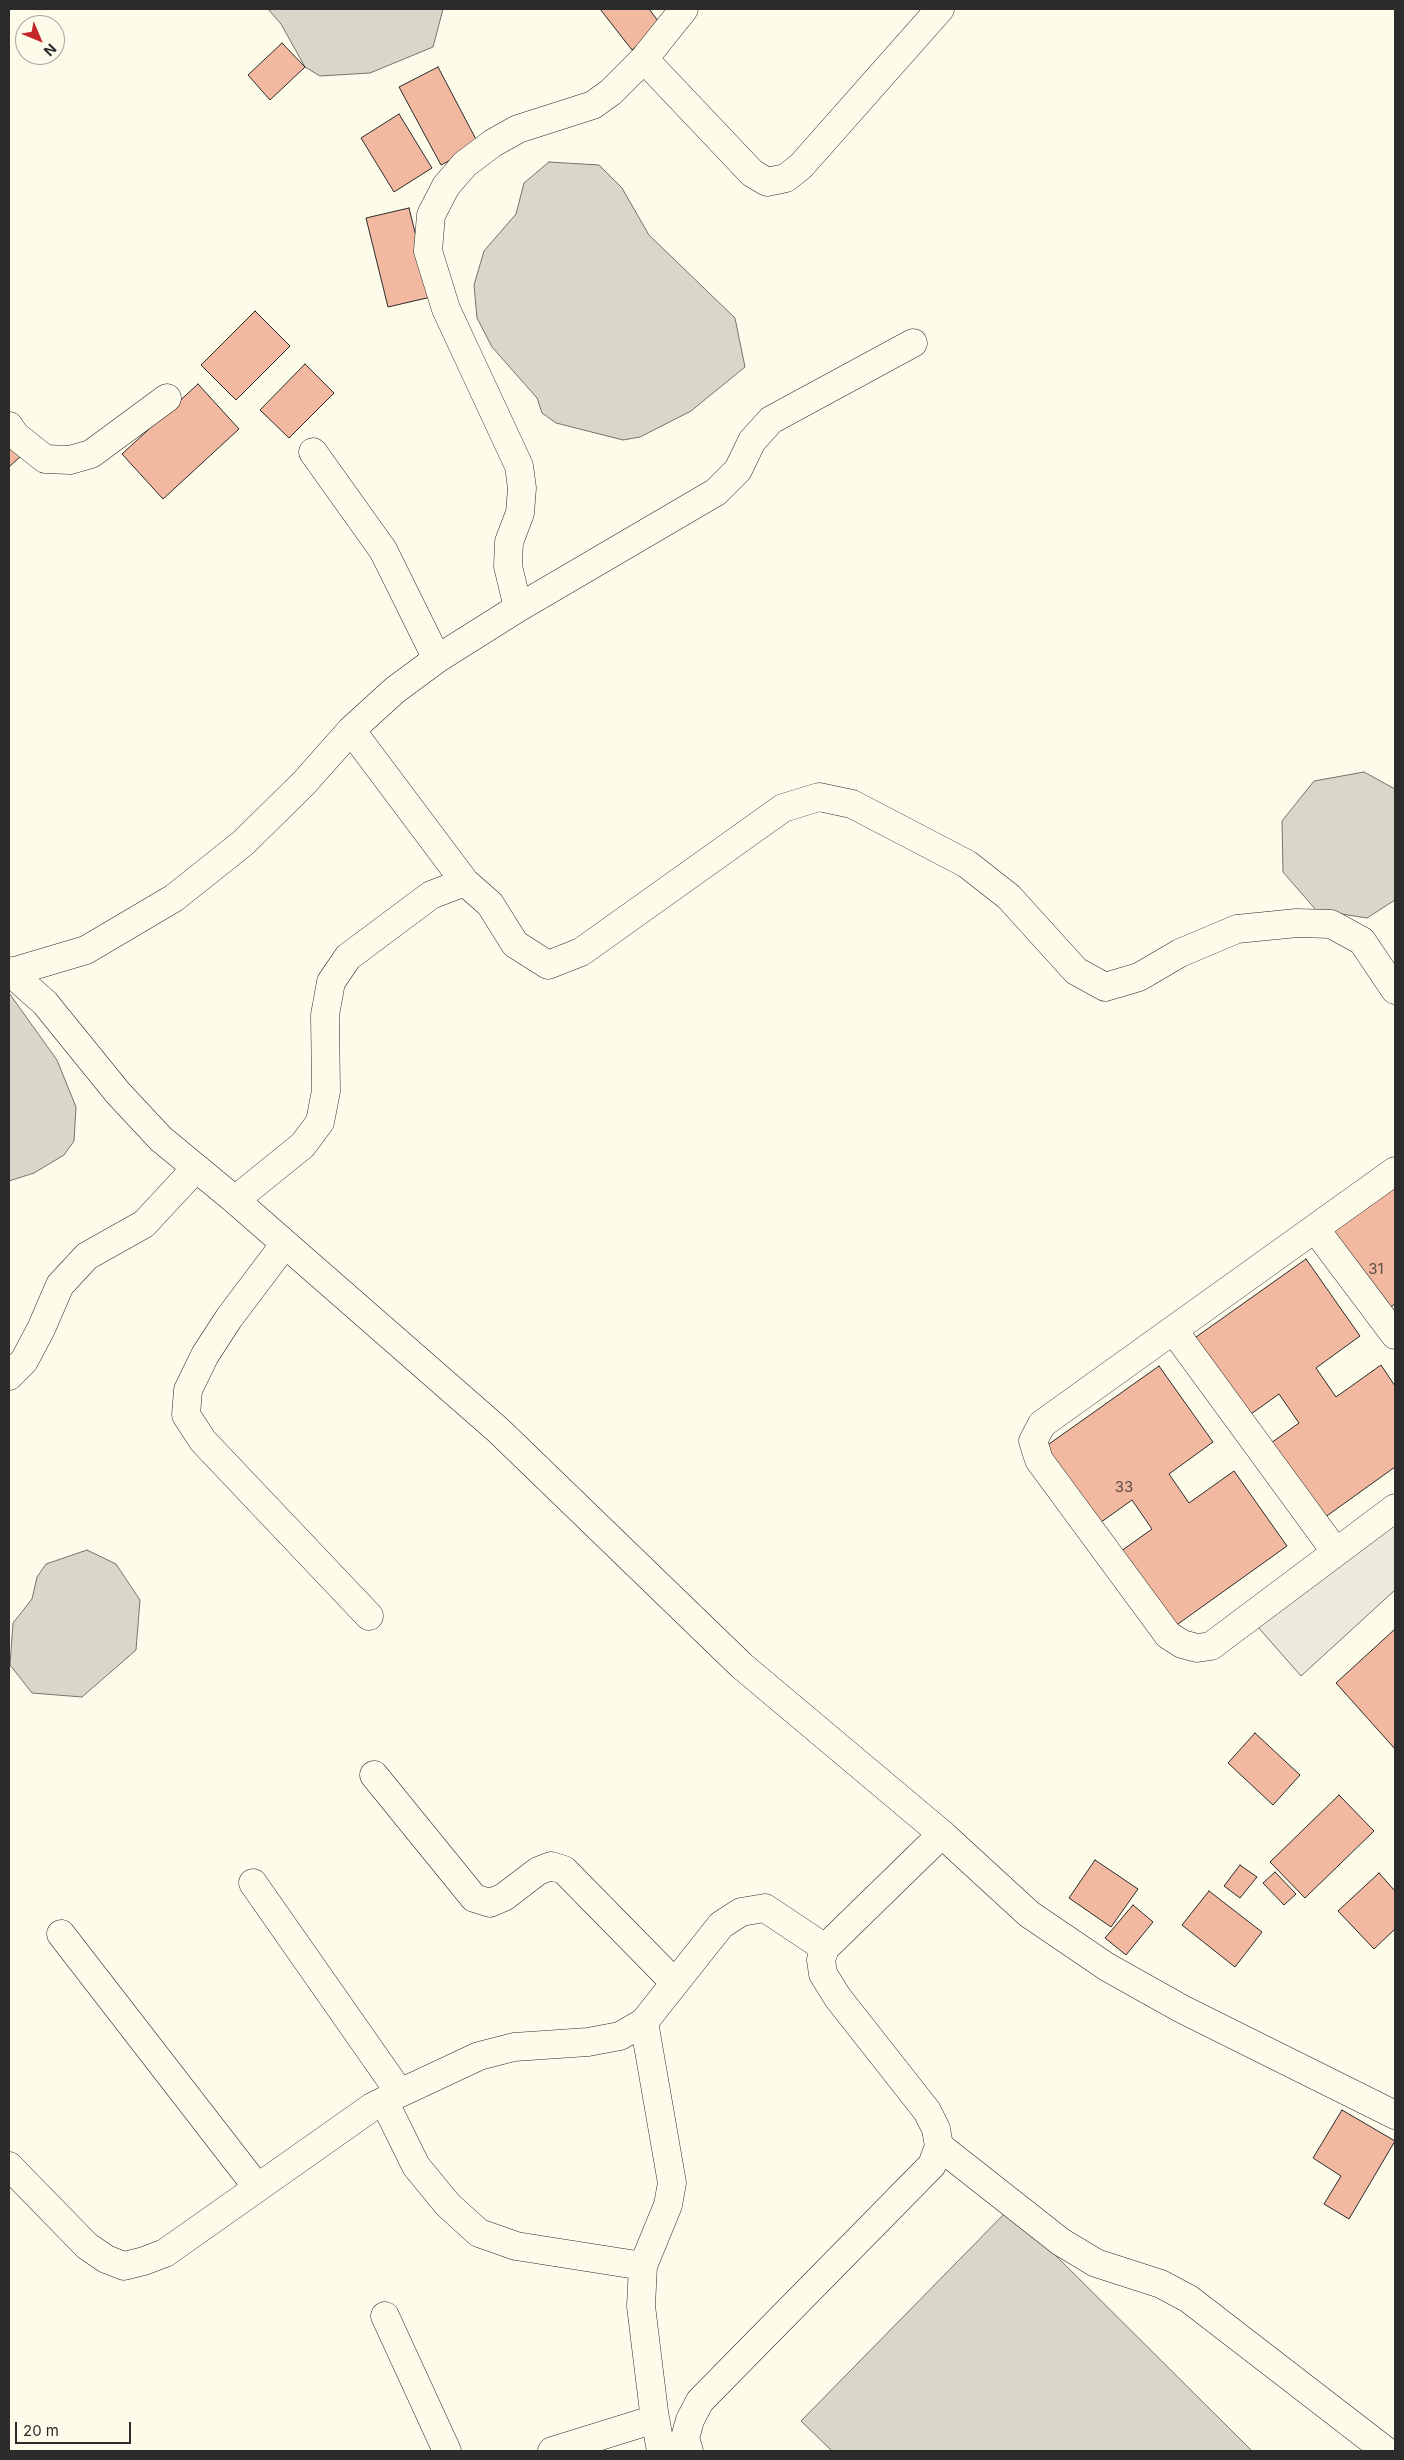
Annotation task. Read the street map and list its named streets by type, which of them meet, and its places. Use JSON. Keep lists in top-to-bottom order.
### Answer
{
  "house_numbers": ["31", "33"],
  "scale_bar": "20 m",
  "north": "bottom right"
}
